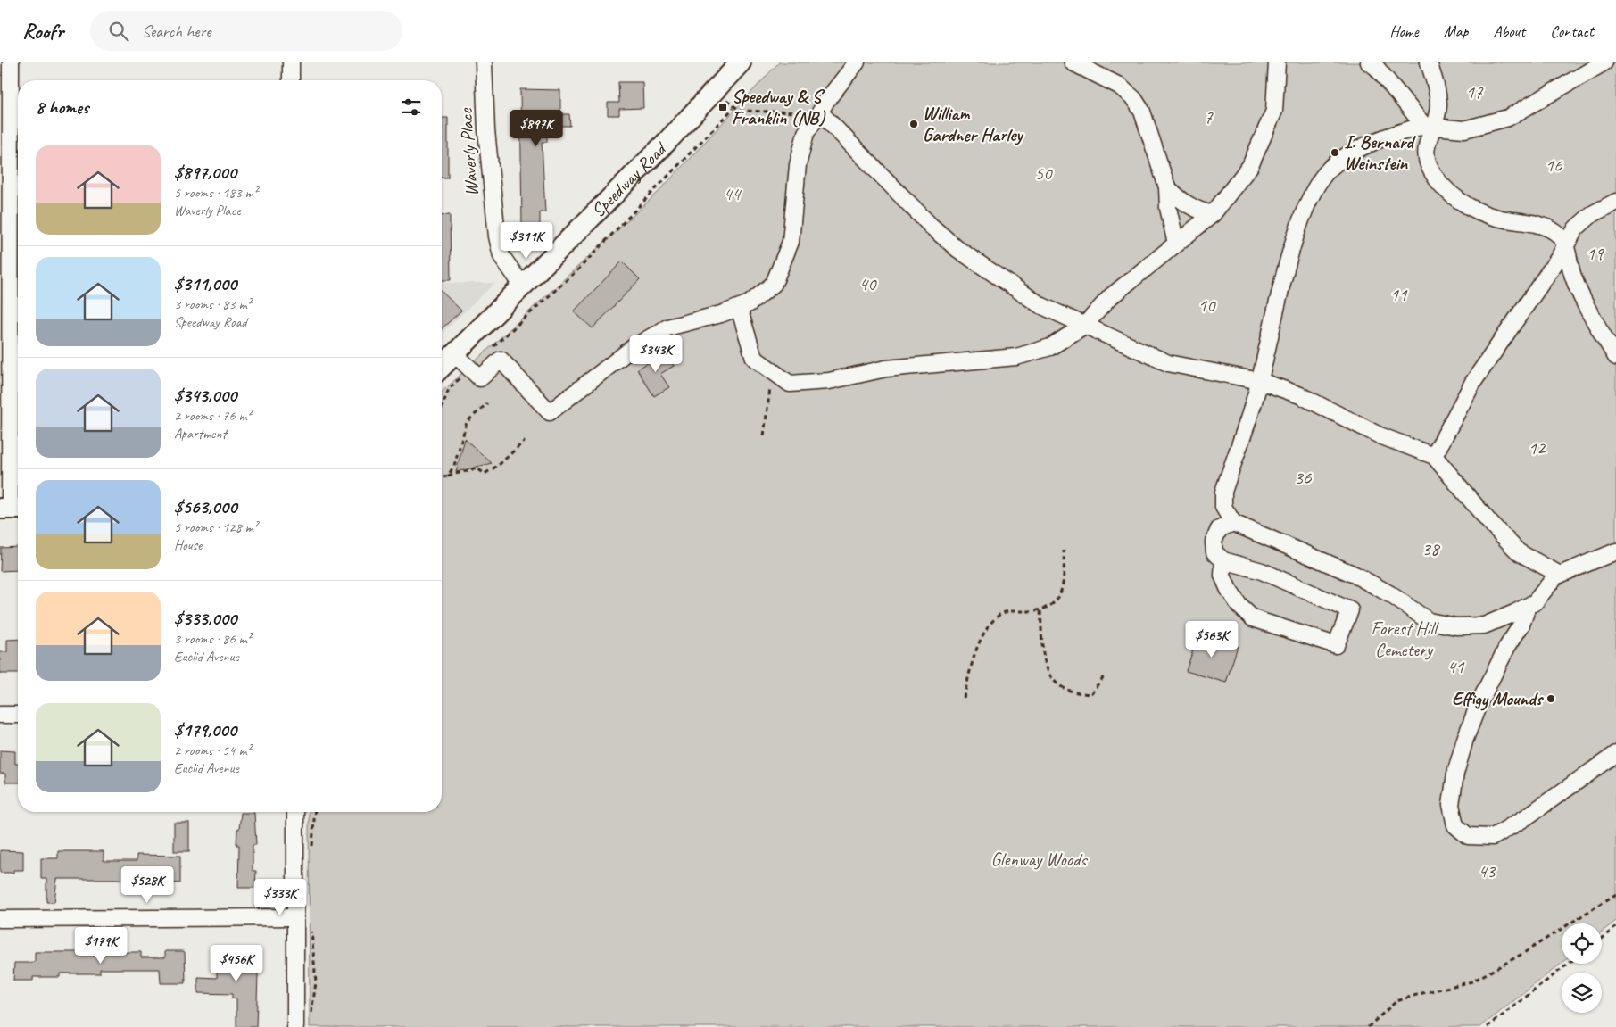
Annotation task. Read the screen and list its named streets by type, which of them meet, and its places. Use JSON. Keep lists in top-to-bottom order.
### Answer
{
  "streets": {
    "main road": ["Speedway Road"],
    "street": ["Waverly Place"]
  },
  "crossings": [
    ["Waverly Place", "Speedway Road"]
  ],
  "parks": [
    "17",
    "7",
    "16",
    "50",
    "44",
    "19",
    "40",
    "11",
    "10",
    "12",
    "36",
    "38",
    "Forest Hill Cemetery",
    "41",
    "Glenway Woods",
    "43"
  ],
  "places": {
    "transit": ["Speedway & S Franklin (NB)"],
    "other": ["William Gardner Harley", "I. Bernard Weinstein", "Effigy Mounds"]
  },
  "page": {
    "header": "Roofr",
    "search": "Search here",
    "nav": [
      "Home",
      "Map",
      "About",
      "Contact"
    ],
    "heading": "8 homes",
    "price": [
      "$897K",
      "$311K",
      "$343K",
      "$563K",
      "$528K",
      "$333K",
      "$179K",
      "$456K"
    ],
    "list": [
      {
        "name": "$897,000",
        "note": "5 rooms · 183 m² · Waverly Place"
      },
      {
        "name": "$311,000",
        "note": "3 rooms · 83 m² · Speedway Road"
      },
      {
        "name": "$343,000",
        "note": "2 rooms · 76 m² · Apartment"
      },
      {
        "name": "$563,000",
        "note": "5 rooms · 128 m² · House"
      },
      {
        "name": "$333,000",
        "note": "3 rooms · 86 m² · Euclid Avenue"
      },
      {
        "name": "$179,000",
        "note": "2 rooms · 54 m² · Euclid Avenue"
      }
    ]
  }
}
